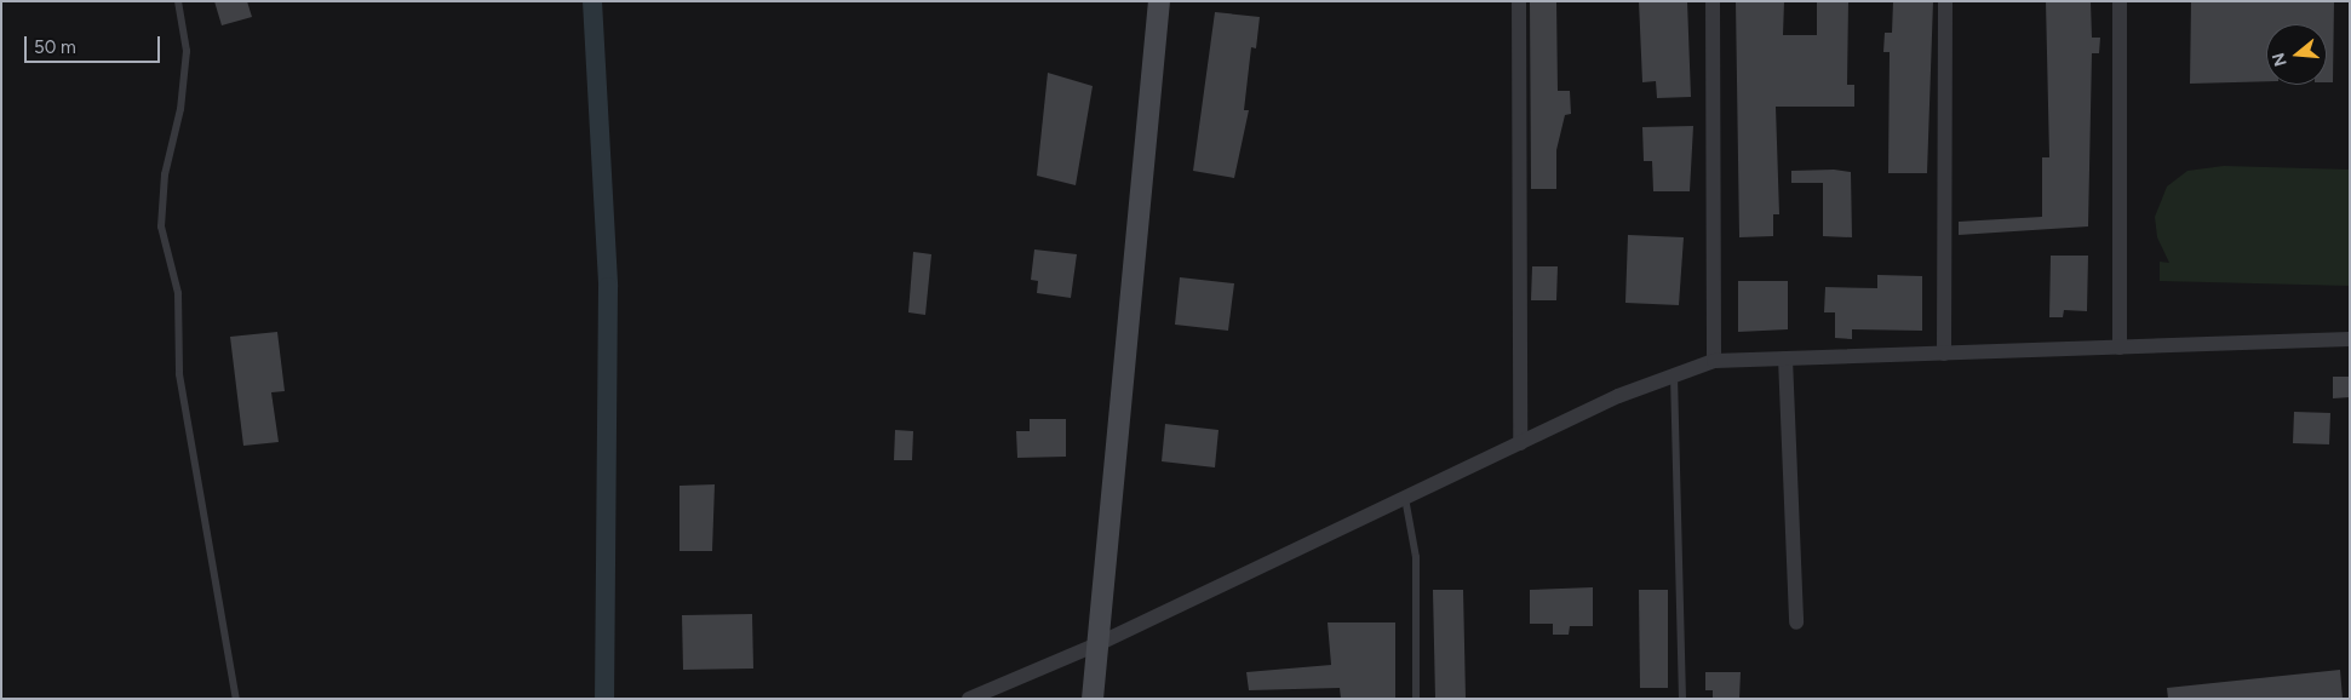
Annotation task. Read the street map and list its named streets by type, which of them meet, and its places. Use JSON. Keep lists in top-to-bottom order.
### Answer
{
  "scale_bar": "50 m",
  "north": "left"
}
